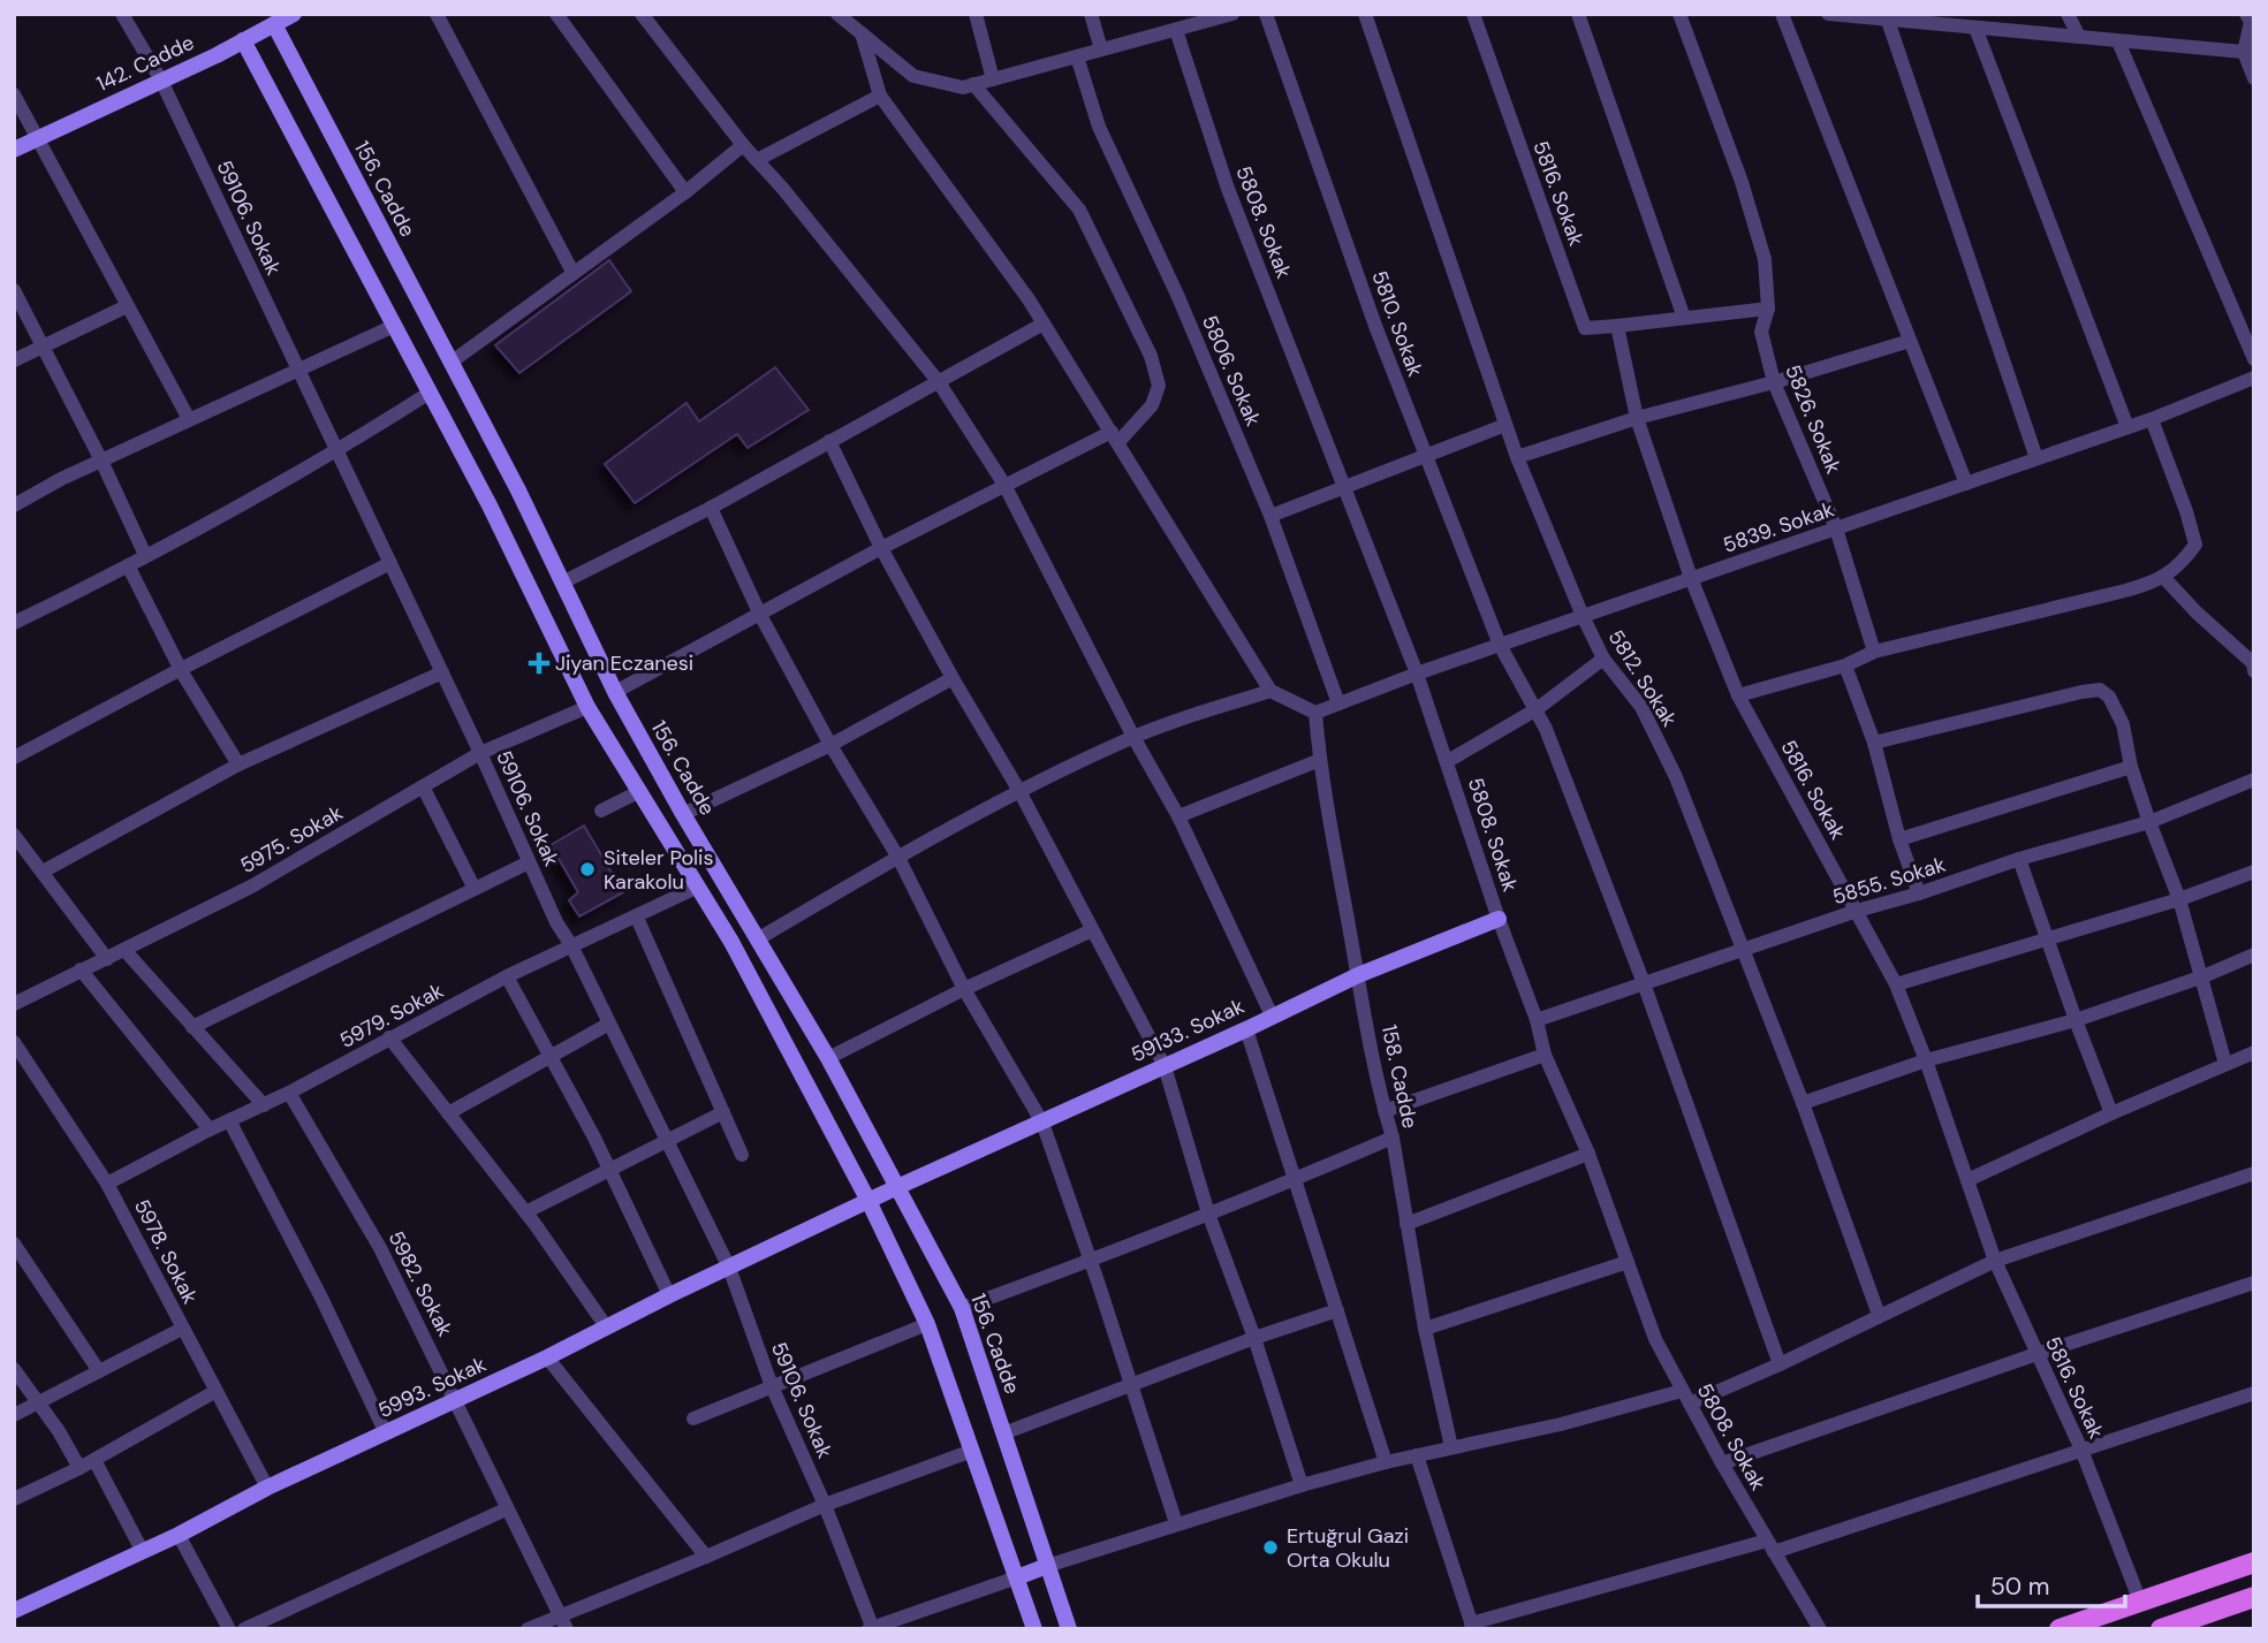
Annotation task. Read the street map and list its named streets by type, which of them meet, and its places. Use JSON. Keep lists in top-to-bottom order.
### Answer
{
  "streets": {
    "street": [
      "142. Cadde",
      "156. Cadde",
      "5816. Sokak",
      "59106. Sokak",
      "5808. Sokak",
      "5810. Sokak",
      "5806. Sokak",
      "5826. Sokak",
      "5839. Sokak",
      "5812. Sokak",
      "5975. Sokak",
      "5855. Sokak",
      "5979. Sokak",
      "59133. Sokak",
      "158. Cadde",
      "5978. Sokak",
      "5982. Sokak",
      "5993. Sokak"
    ]
  },
  "crossings": [
    ["142. Cadde", "156. Cadde"],
    ["142. Cadde", "59106. Sokak"],
    ["156. Cadde", "59133. Sokak"],
    ["5816. Sokak", "5839. Sokak"],
    ["5816. Sokak", "5855. Sokak"],
    ["59106. Sokak", "5975. Sokak"],
    ["59106. Sokak", "5979. Sokak"],
    ["59106. Sokak", "5993. Sokak"],
    ["5808. Sokak", "5839. Sokak"],
    ["5808. Sokak", "5855. Sokak"],
    ["5808. Sokak", "59133. Sokak"],
    ["5810. Sokak", "5839. Sokak"],
    ["5810. Sokak", "5855. Sokak"],
    ["5806. Sokak", "5839. Sokak"],
    ["5826. Sokak", "5839. Sokak"],
    ["5839. Sokak", "5812. Sokak"],
    ["5839. Sokak", "158. Cadde"],
    ["5812. Sokak", "5855. Sokak"],
    ["5979. Sokak", "5978. Sokak"],
    ["5979. Sokak", "5982. Sokak"],
    ["59133. Sokak", "158. Cadde"],
    ["59133. Sokak", "5993. Sokak"],
    ["5978. Sokak", "5993. Sokak"],
    ["5982. Sokak", "5993. Sokak"]
  ],
  "places": {
    "health": ["Jiyan Eczanesi"],
    "other": ["Siteler Polis Karakolu", "Ertuğrul Gazi Orta Okulu"]
  },
  "scale_bar": "50 m"
}
